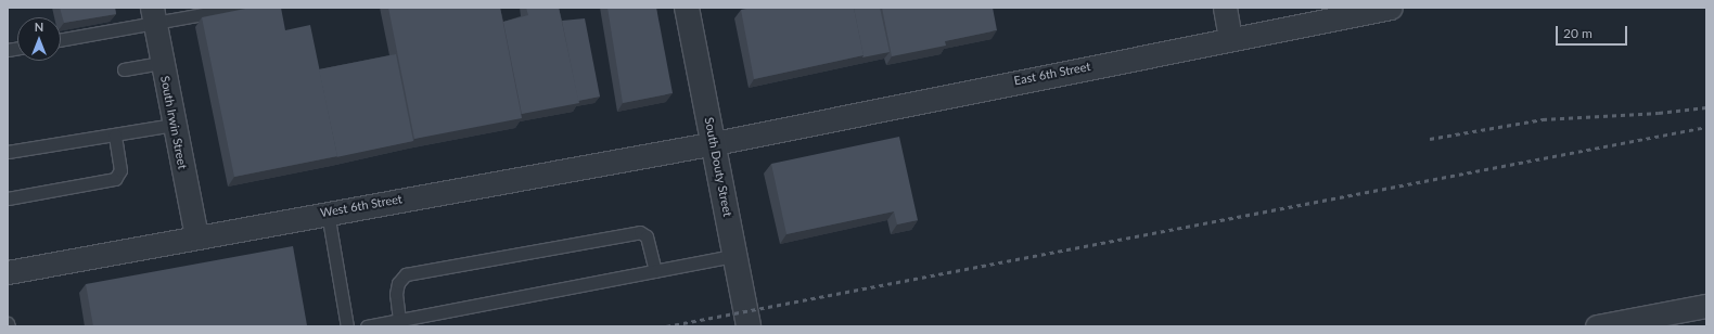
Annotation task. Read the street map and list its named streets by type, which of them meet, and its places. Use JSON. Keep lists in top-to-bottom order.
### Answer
{
  "streets": {
    "street": [
      "East 6th Street",
      "South Irwin Street",
      "South Douty Street",
      "West 6th Street"
    ]
  },
  "crossings": [
    ["East 6th Street", "South Douty Street"],
    ["East 6th Street", "West 6th Street"],
    ["South Irwin Street", "West 6th Street"],
    ["South Douty Street", "West 6th Street"]
  ],
  "scale_bar": "20 m",
  "north": "top"
}
